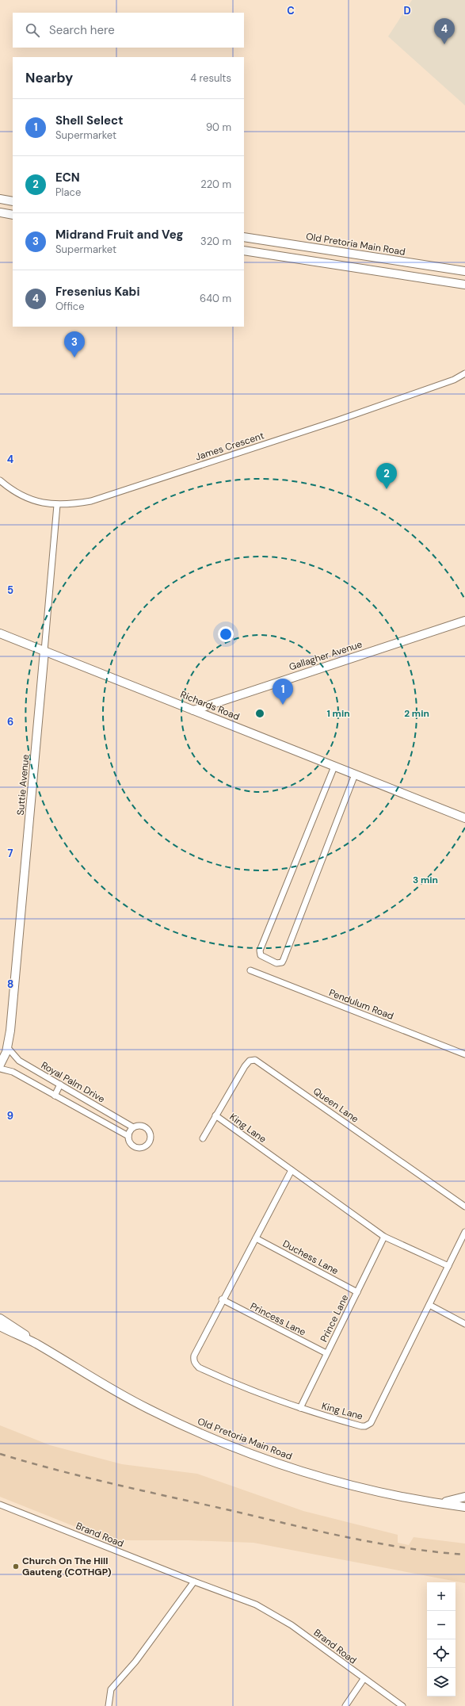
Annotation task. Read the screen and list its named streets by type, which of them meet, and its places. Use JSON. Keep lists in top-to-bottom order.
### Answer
{
  "streets": {
    "street": [
      "Old Pretoria Main Road",
      "James Crescent",
      "Gallagher Avenue",
      "Richards Road",
      "Suttie Avenue",
      "Pendulum Road",
      "Royal Palm Drive",
      "Queen Lane",
      "King Lane",
      "Duchess Lane",
      "Prince Lane",
      "Princess Lane",
      "Brand Road"
    ]
  },
  "crossings": [
    ["James Crescent", "Suttie Avenue"],
    ["Gallagher Avenue", "Richards Road"],
    ["Richards Road", "Suttie Avenue"],
    ["Suttie Avenue", "Royal Palm Drive"],
    ["Queen Lane", "King Lane"],
    ["King Lane", "Duchess Lane"],
    ["King Lane", "Prince Lane"],
    ["King Lane", "Princess Lane"],
    ["Duchess Lane", "Prince Lane"],
    ["Prince Lane", "Princess Lane"]
  ],
  "places": ["Church On The Hill Gauteng (COTHGP)"],
  "page": {
    "search": "Search here",
    "pins": [
      "4",
      "3",
      "2",
      "1"
    ],
    "heading": ["Nearby", "4 results"],
    "list": [
      {
        "mark": "1",
        "name": "Shell Select",
        "note": "Supermarket",
        "value": "90 m"
      },
      {
        "mark": "2",
        "name": "ECN",
        "note": "Place",
        "value": "220 m"
      },
      {
        "mark": "3",
        "name": "Midrand Fruit and Veg",
        "note": "Supermarket",
        "value": "320 m"
      },
      {
        "mark": "4",
        "name": "Fresenius Kabi",
        "note": "Office",
        "value": "640 m"
      }
    ],
    "map_buttons": ["+", "−"]
  },
  "grid": {
    "columns": ["C", "D"],
    "rows": [
      "4",
      "5",
      "6",
      "7",
      "8",
      "9"
    ]
  },
  "rings": ["1 min", "2 min", "3 min"]
}
